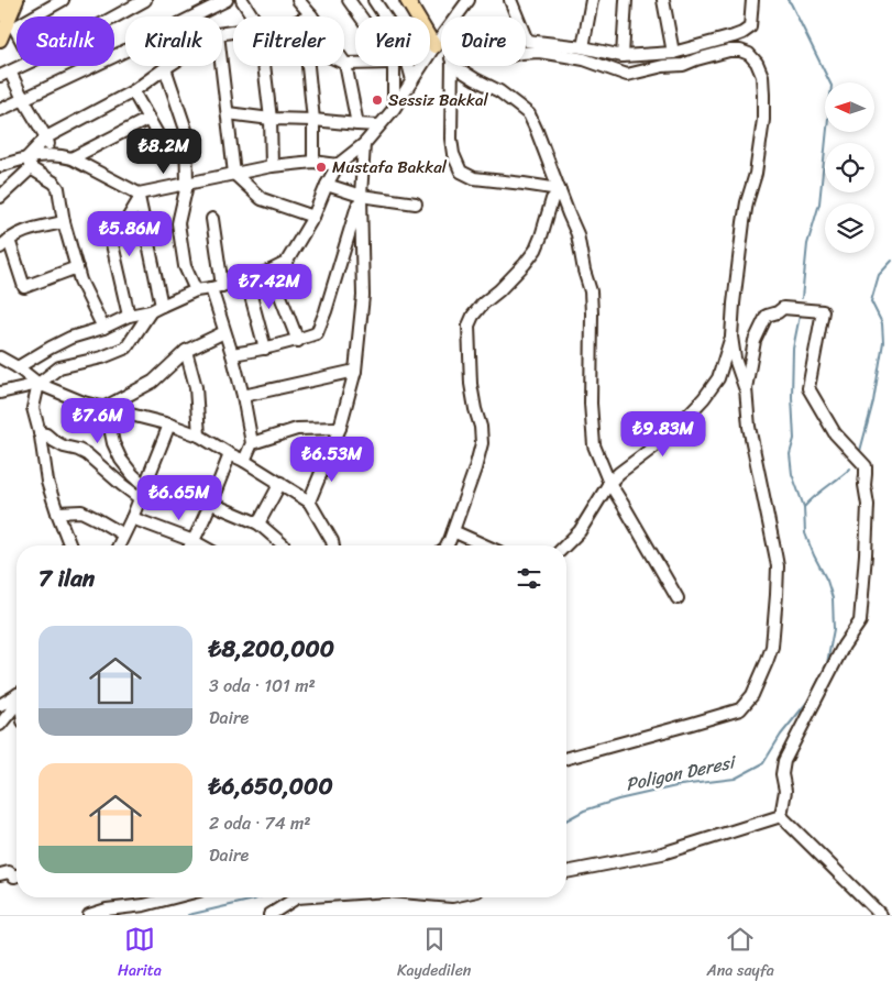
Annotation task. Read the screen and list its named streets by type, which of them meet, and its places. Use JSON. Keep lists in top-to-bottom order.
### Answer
{
  "water": ["Poligon Deresi"],
  "places": ["Sessiz Bakkal", "Mustafa Bakkal"],
  "north": "left",
  "page": {
    "chip": [
      "Satılık",
      "Kiralık",
      "Filtreler",
      "Yeni",
      "Daire"
    ],
    "price": [
      "₺8.2M",
      "₺5.86M",
      "₺7.42M",
      "₺7.6M",
      "₺9.83M",
      "₺6.53M",
      "₺6.65M"
    ],
    "heading": "7 ilan",
    "list": [
      {
        "name": "₺8,200,000",
        "note": "3 oda · 101 m² · Daire"
      },
      {
        "name": "₺6,650,000",
        "note": "2 oda · 74 m² · Daire"
      }
    ],
    "tabs": ["Harita", "Kaydedilen", "Ana sayfa"]
  }
}
